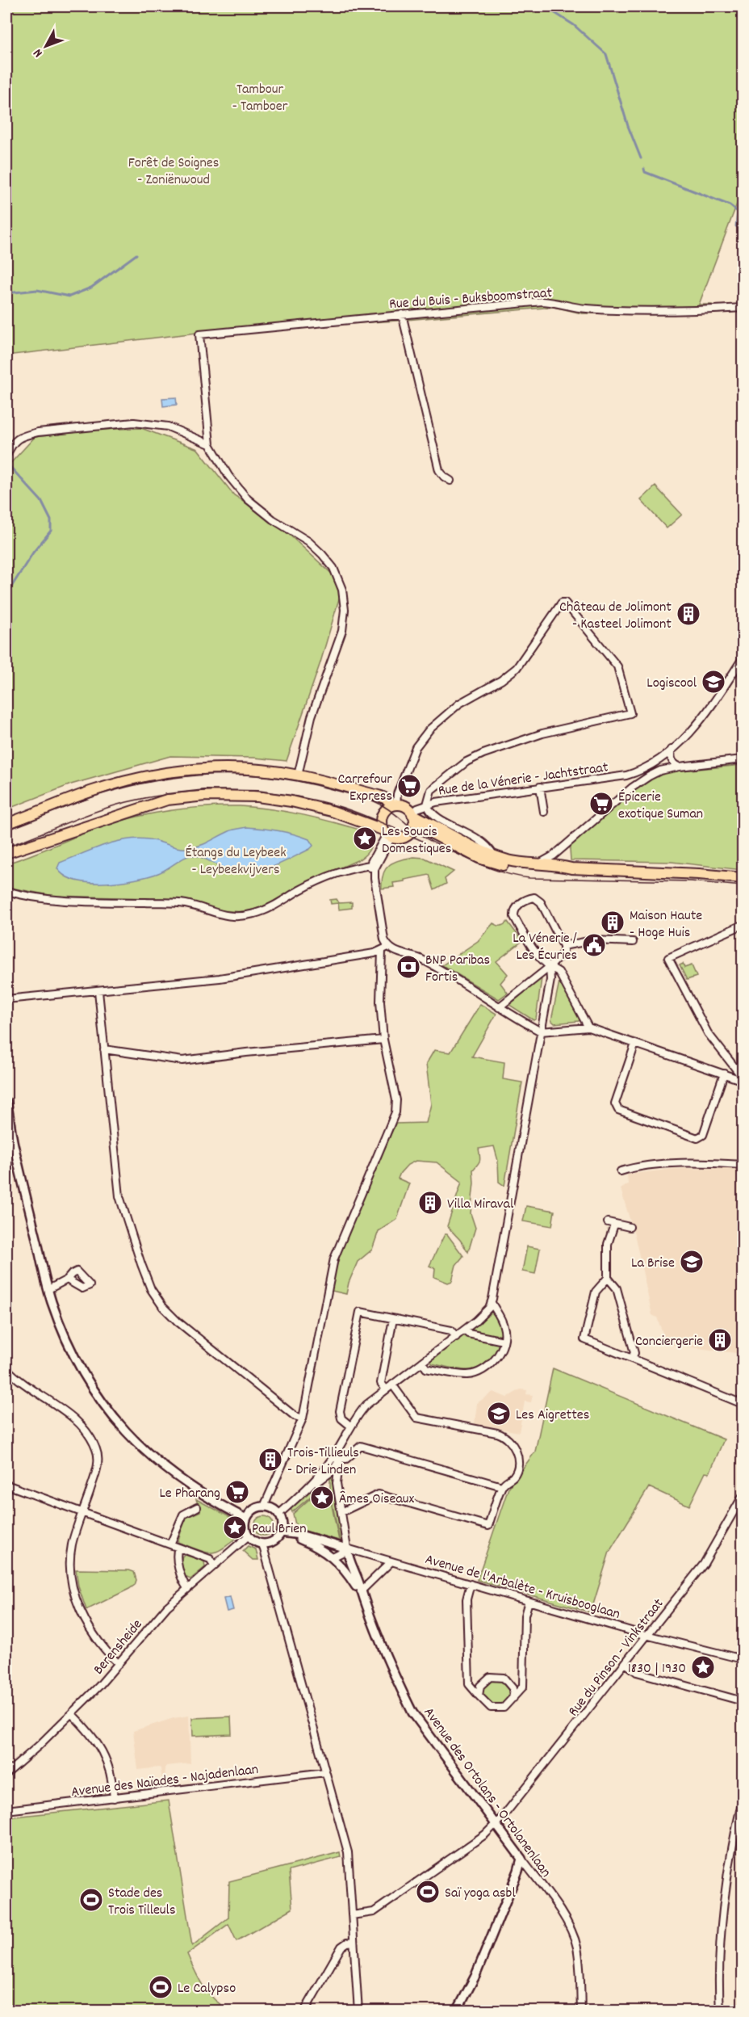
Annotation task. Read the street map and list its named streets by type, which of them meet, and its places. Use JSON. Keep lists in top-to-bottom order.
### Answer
{
  "streets": {
    "street": [
      "Rue du Buis - Buksboomstraat",
      "Rue de la Vénerie - Jachtstraat",
      "Avenue de l'Arbalète - Kruisbooglaan",
      "Berensheide",
      "Rue du Pinson - Vinkstraat",
      "Avenue des Naïades - Najadenlaan",
      "Avenue des Ortolans - Ortolanenlaan"
    ]
  },
  "crossings": [
    ["Avenue de l'Arbalète - Kruisbooglaan", "Berensheide"],
    ["Avenue de l'Arbalète - Kruisbooglaan", "Rue du Pinson - Vinkstraat"],
    ["Avenue de l'Arbalète - Kruisbooglaan", "Avenue des Ortolans - Ortolanenlaan"],
    ["Rue du Pinson - Vinkstraat", "Avenue des Ortolans - Ortolanenlaan"]
  ],
  "parks": ["Tambour - Tamboer", "Forêt de Soignes - Zoniënwoud", "Étangs du Leybeek - Leybeekvijvers"],
  "places": {
    "building": [
      "Château de Jolimont - Kasteel Jolimont",
      "Maison Haute - Hoge Huis",
      "Villa Miraval",
      "Conciergerie",
      "Trois-Tillieuls - Drie Linden"
    ],
    "school or university": ["Logiscool", "La Brise", "Les Aigrettes"],
    "supermarket": ["Carrefour Express", "Épicerie exotique Suman", "Le Pharang"],
    "place": [
      "Les Soucis Domestiques",
      "Âmes Oiseaux",
      "Paul Brien",
      "1830 | 1930"
    ],
    "public building": ["La Vénerie / Les Écuries"],
    "bank": ["BNP Paribas Fortis"],
    "sports": ["Saï yoga asbl", "Stade des Trois Tilleuls", "Le Calypso"]
  },
  "north": "bottom left"
}
